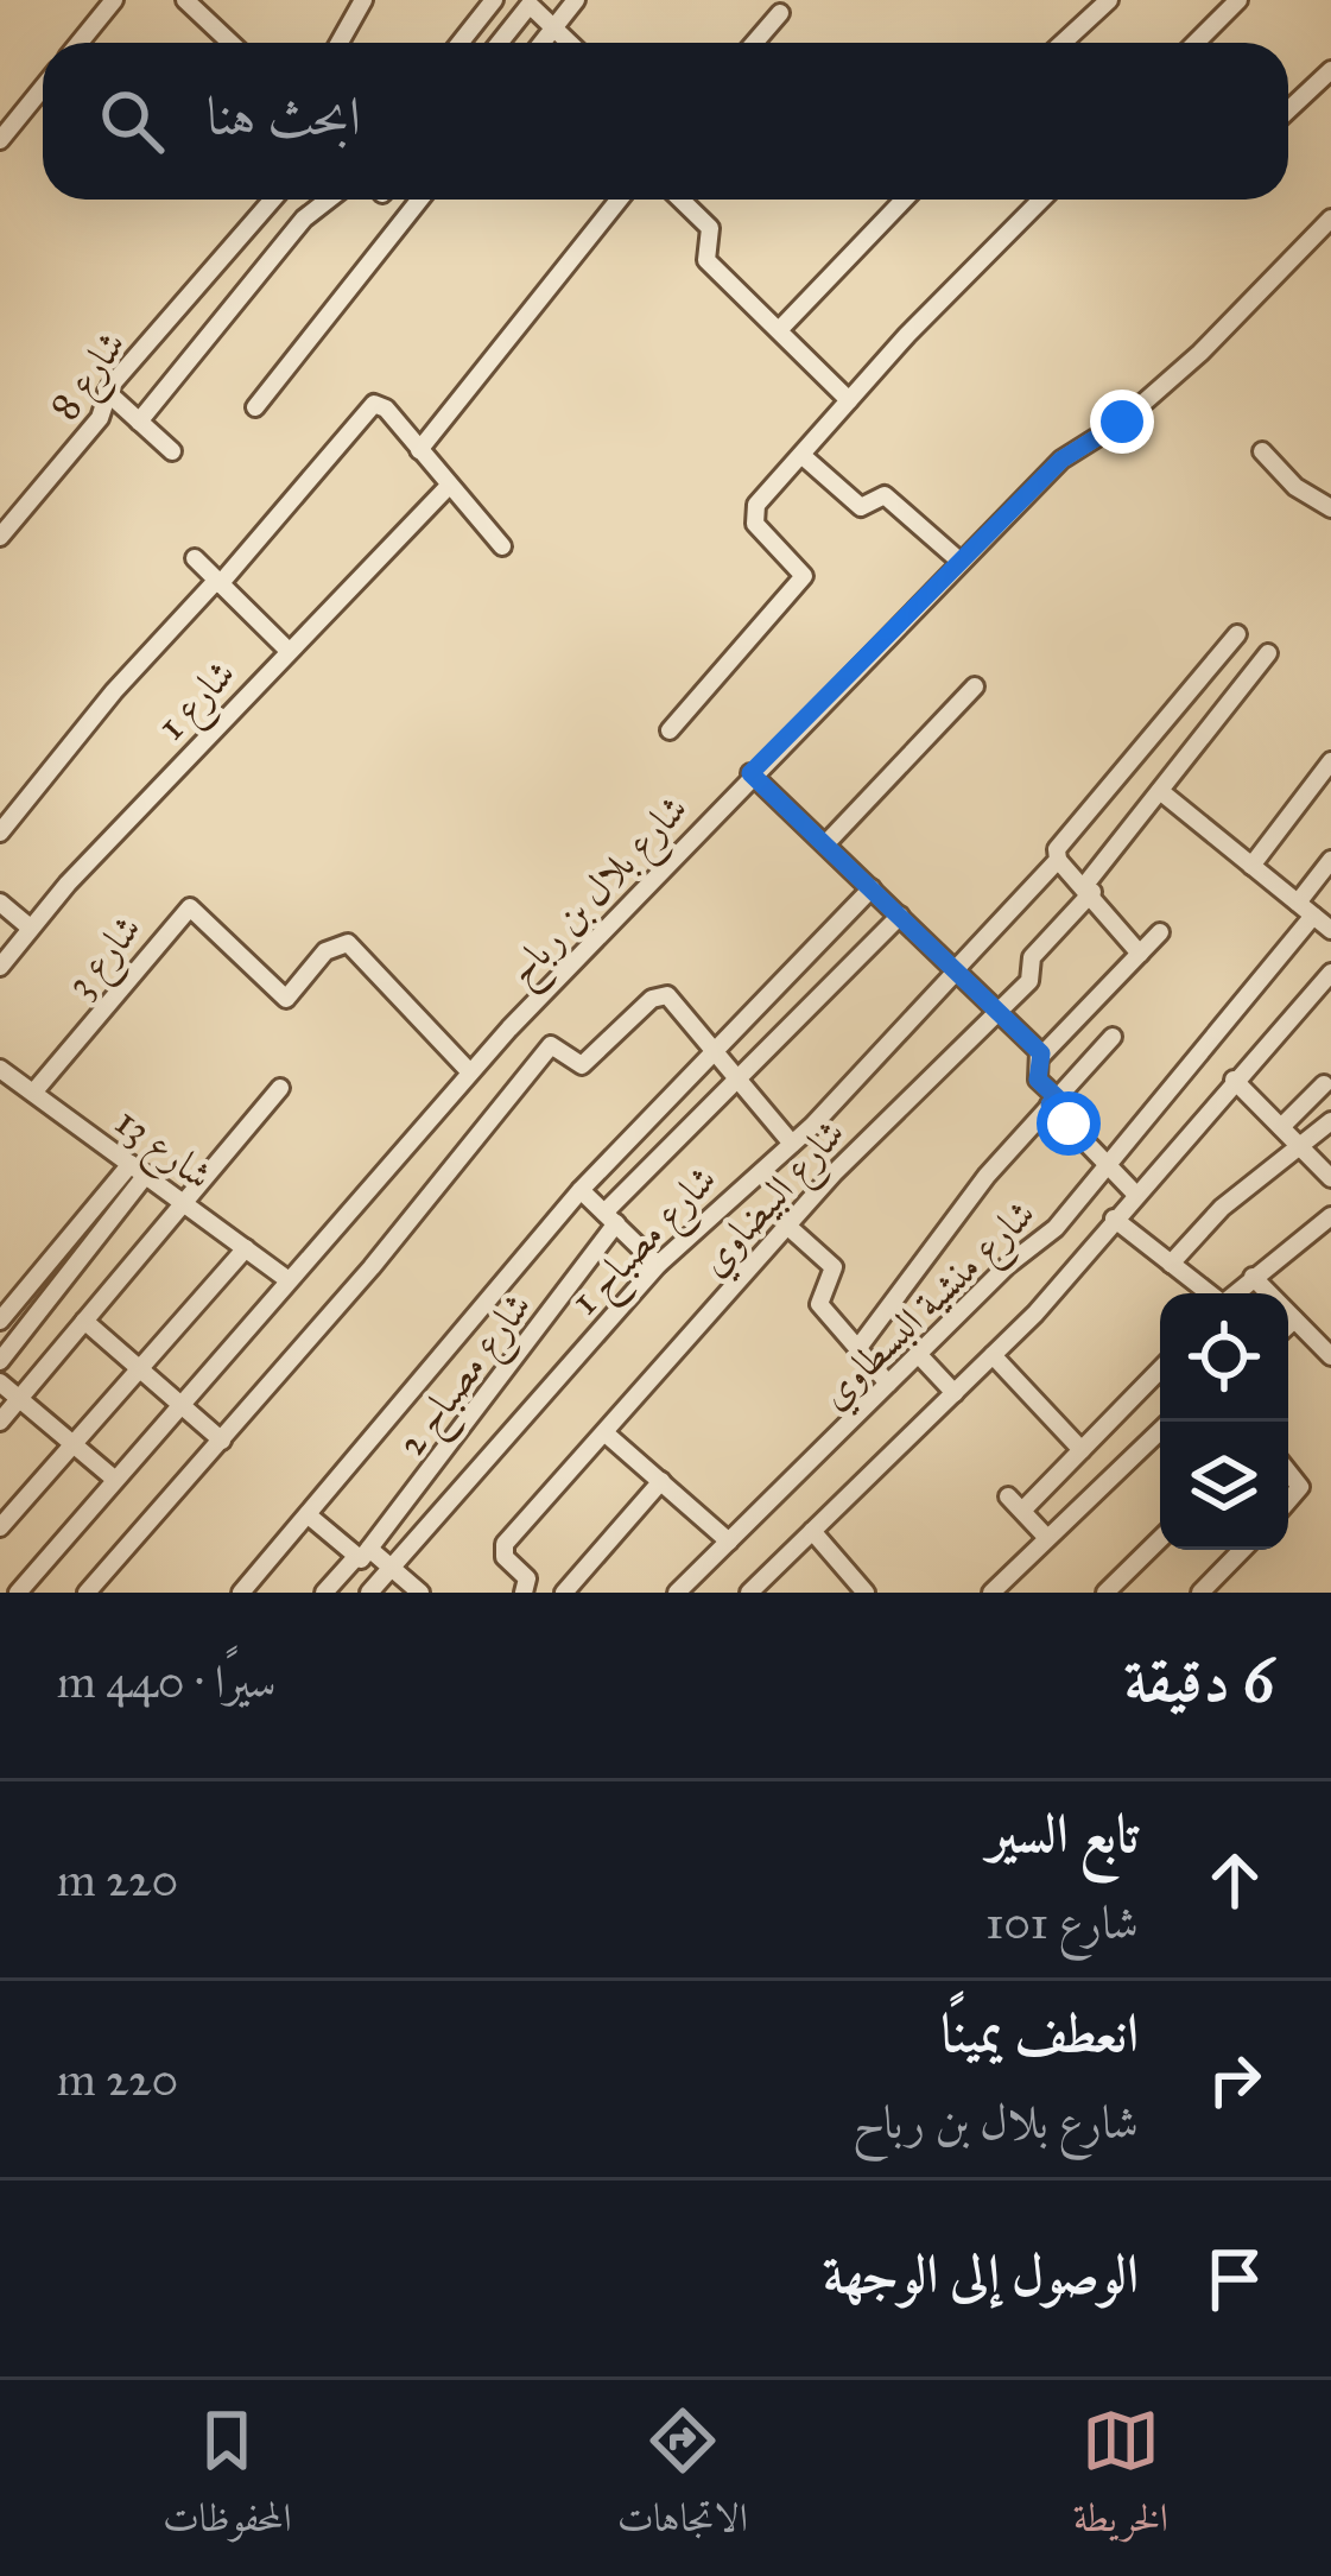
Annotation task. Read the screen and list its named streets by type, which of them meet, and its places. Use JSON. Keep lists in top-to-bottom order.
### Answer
{
  "streets": {
    "street": [
      "شارع 8",
      "شارع 1",
      "شارع بلال بن رباح",
      "شارع 3",
      "شارع 13",
      "شارع البيضاوي",
      "شارع مصباح 1",
      "شارع منشية البسطاوي",
      "شارع مصباح 2"
    ]
  },
  "crossings": [
    ["شارع بلال بن رباح", "شارع 3"],
    ["شارع بلال بن رباح", "شارع 13"],
    ["شارع 3", "شارع 13"]
  ],
  "page": {
    "search": "ابحث هنا",
    "heading": ["6 دقيقة", "سيرًا · 440 m"],
    "list": [
      ["تابع السير", "شارع 101", "220 m"],
      ["انعطف يمينًا", "شارع بلال بن رباح", "220 m"],
      "الوصول إلى الوجهة"
    ],
    "nav": ["الخريطة", "الاتجاهات", "المحفوظات"]
  }
}
